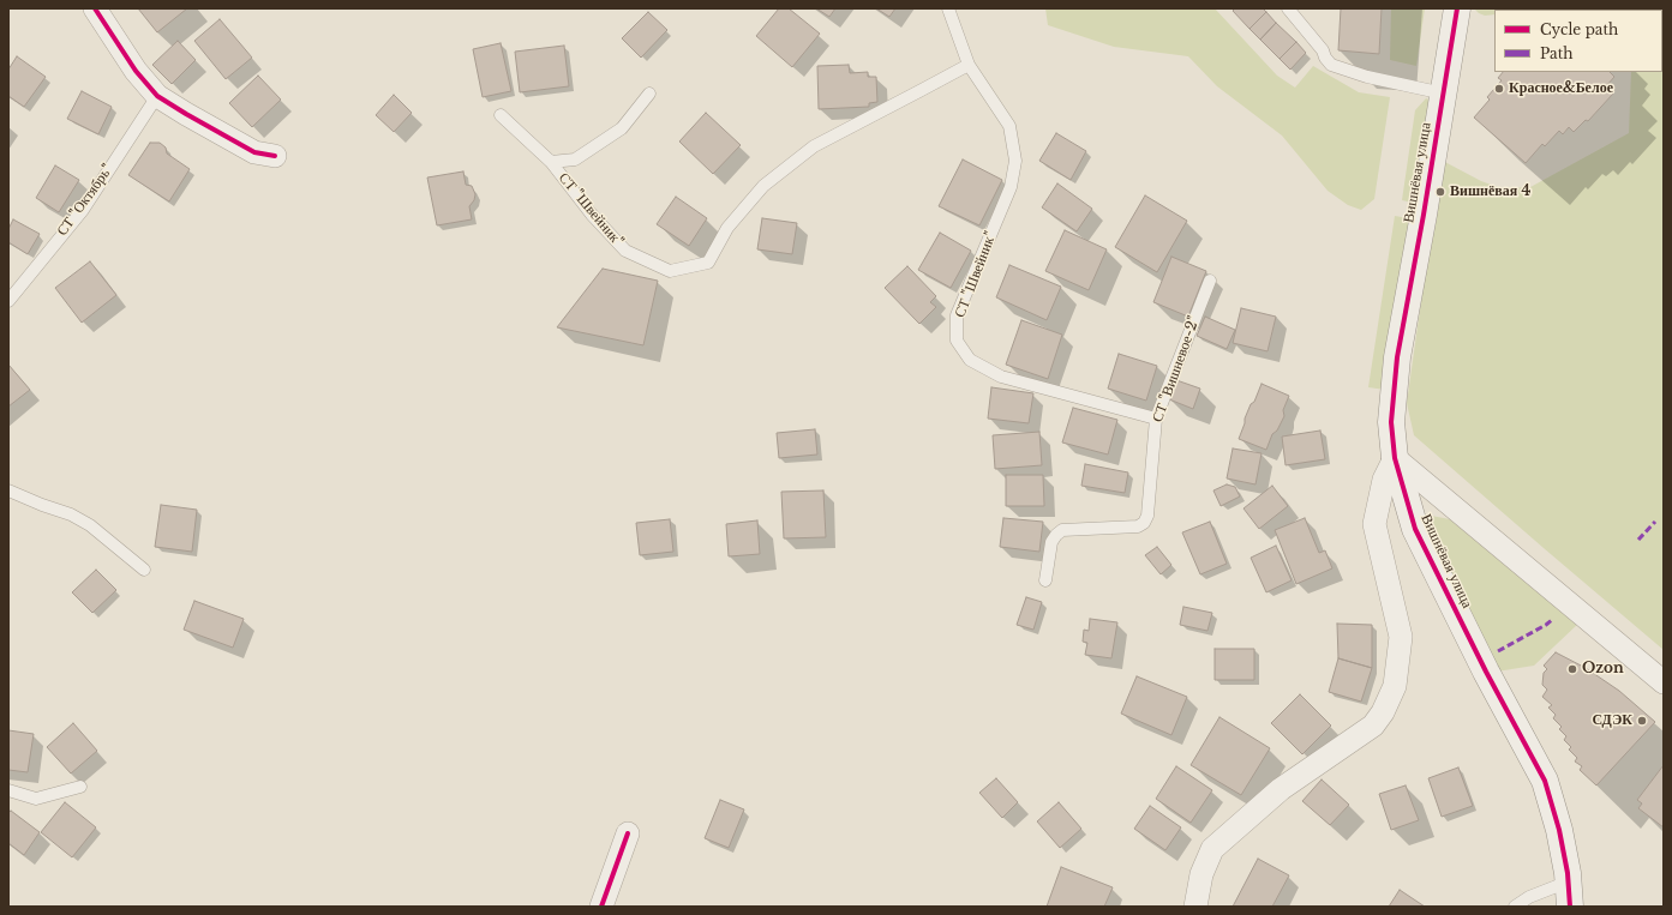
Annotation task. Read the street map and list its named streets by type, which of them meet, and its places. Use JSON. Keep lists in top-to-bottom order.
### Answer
{
  "streets": {
    "street": ["Вишнёвая улица"],
    "lane": ["СТ \"Октябрь\"", "СТ \"Швейник\"", "СТ \"Вишневое-2\""]
  },
  "crossings": [
    ["СТ \"Швейник\"", "СТ \"Вишневое-2\""]
  ],
  "places": [
    "Красное&Белое",
    "Вишнёвая 4",
    "Ozon",
    "СДЭК"
  ],
  "legend": ["Cycle path", "Path"]
}
